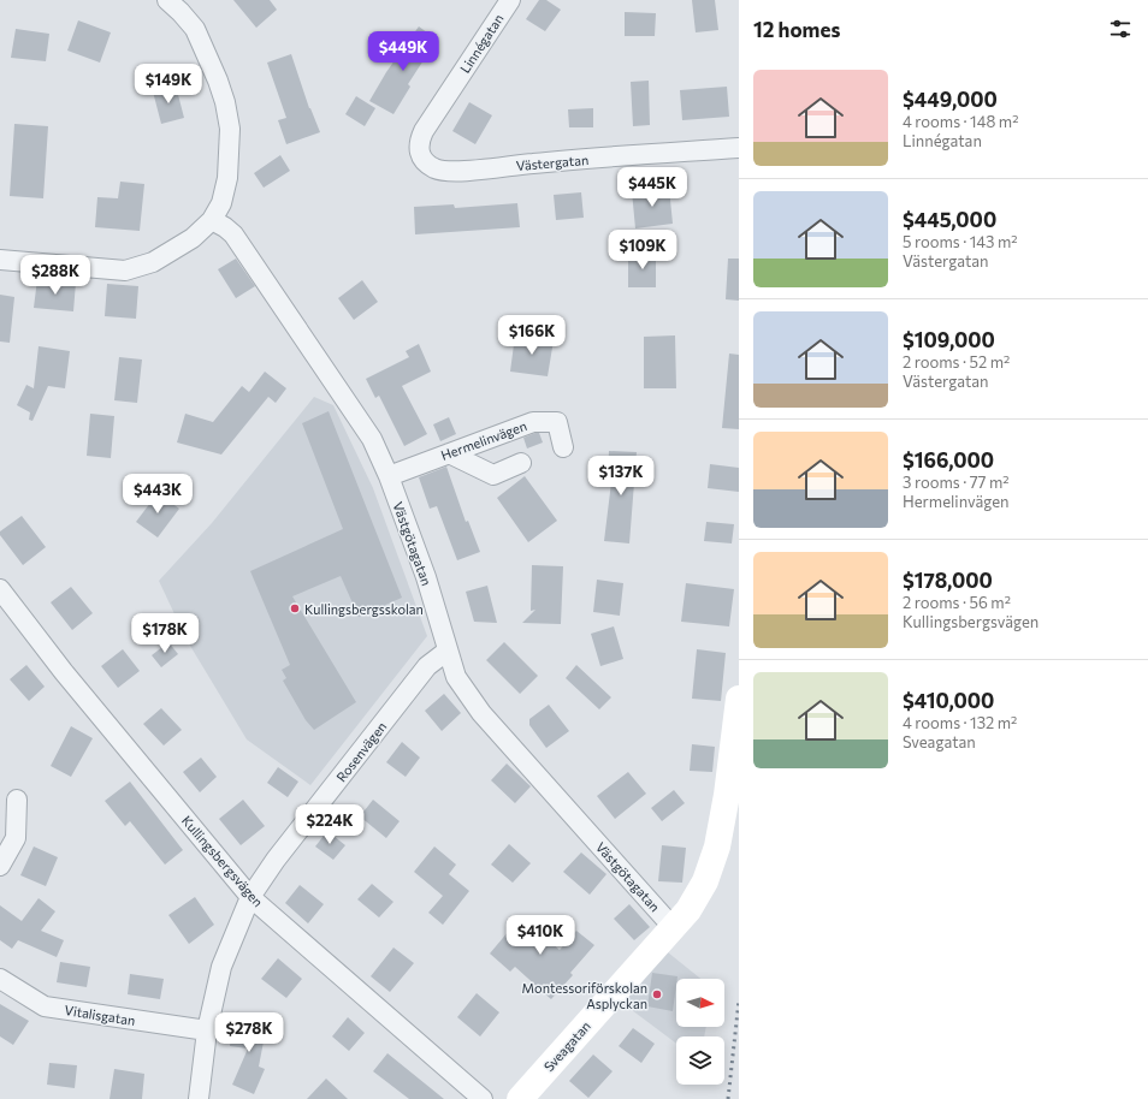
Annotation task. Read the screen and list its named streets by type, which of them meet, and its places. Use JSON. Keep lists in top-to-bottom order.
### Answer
{
  "streets": {
    "street": [
      "Linnégatan",
      "Västergatan",
      "Hermelinvägen",
      "Västgötagatan",
      "Rosenvägen",
      "Kullingsbergsvägen",
      "Vitalisgatan",
      "Sveagatan"
    ]
  },
  "crossings": [
    ["Linnégatan", "Västergatan"],
    ["Hermelinvägen", "Västgötagatan"],
    ["Västgötagatan", "Rosenvägen"],
    ["Västgötagatan", "Sveagatan"],
    ["Rosenvägen", "Kullingsbergsvägen"],
    ["Rosenvägen", "Vitalisgatan"]
  ],
  "places": ["Kullingsbergsskolan", "Montessoriförskolan Asplyckan"],
  "north": "right",
  "page": {
    "heading": "12 homes",
    "price": [
      "$449K",
      "$149K",
      "$445K",
      "$109K",
      "$288K",
      "$166K",
      "$137K",
      "$443K",
      "$178K",
      "$224K",
      "$410K",
      "$278K"
    ],
    "list": [
      {
        "name": "$449,000",
        "note": "4 rooms · 148 m² · Linnégatan"
      },
      {
        "name": "$445,000",
        "note": "5 rooms · 143 m² · Västergatan"
      },
      {
        "name": "$109,000",
        "note": "2 rooms · 52 m² · Västergatan"
      },
      {
        "name": "$166,000",
        "note": "3 rooms · 77 m² · Hermelinvägen"
      },
      {
        "name": "$178,000",
        "note": "2 rooms · 56 m² · Kullingsbergsvägen"
      },
      {
        "name": "$410,000",
        "note": "4 rooms · 132 m² · Sveagatan"
      }
    ]
  }
}
